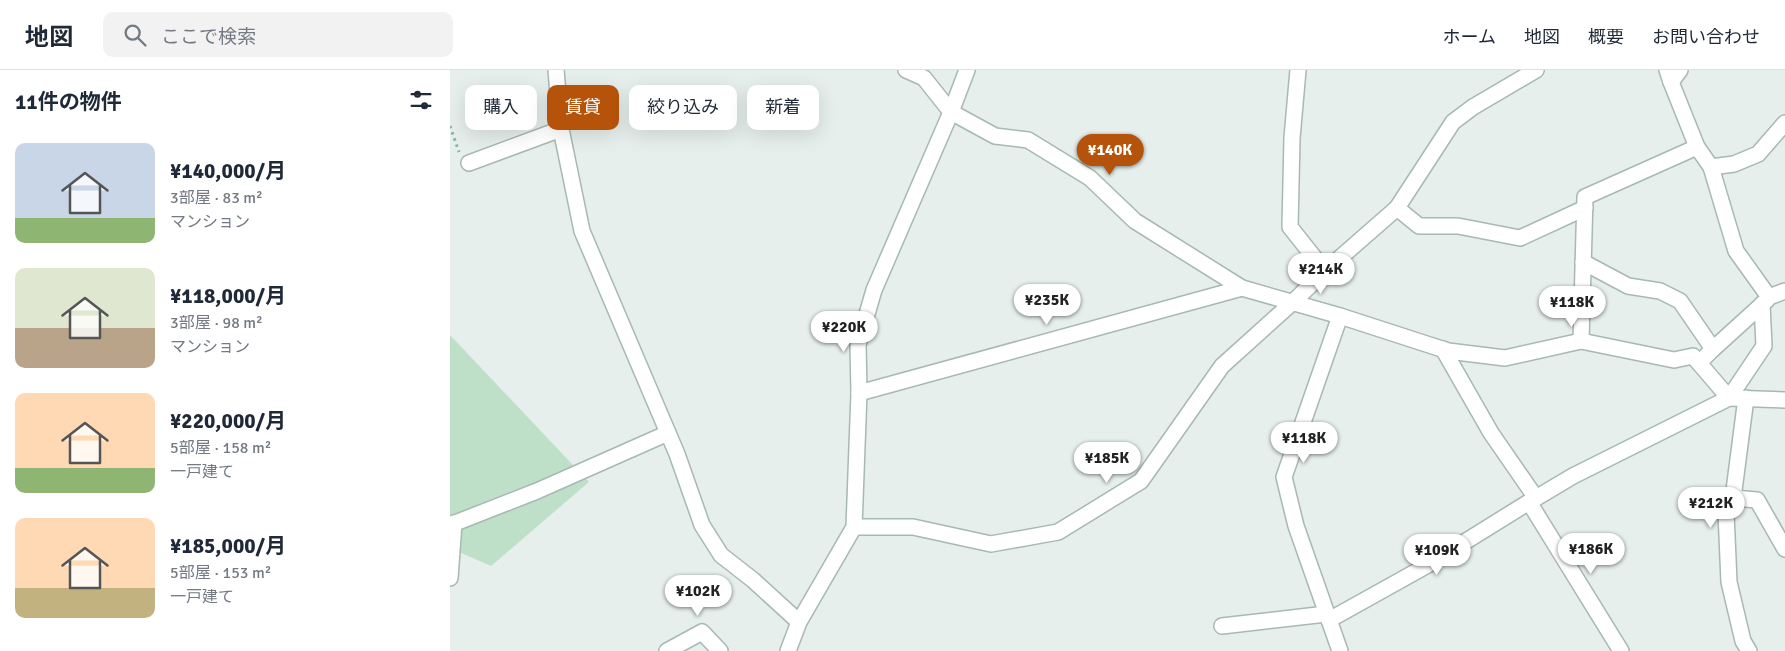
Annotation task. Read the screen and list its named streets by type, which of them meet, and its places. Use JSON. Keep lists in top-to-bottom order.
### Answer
{
  "page": {
    "header": "地図",
    "search": "ここで検索",
    "nav": [
      "ホーム",
      "地図",
      "概要",
      "お問い合わせ"
    ],
    "heading": "11件の物件",
    "chip": [
      "購入",
      "賃貸",
      "絞り込み",
      "新着"
    ],
    "list": [
      {
        "name": "¥140,000/月",
        "note": "3部屋 · 83 m² · マンション"
      },
      {
        "name": "¥118,000/月",
        "note": "3部屋 · 98 m² · マンション"
      },
      {
        "name": "¥220,000/月",
        "note": "5部屋 · 158 m² · 一戸建て"
      },
      {
        "name": "¥185,000/月",
        "note": "5部屋 · 153 m² · 一戸建て"
      }
    ],
    "price": [
      "¥140K",
      "¥214K",
      "¥235K",
      "¥118K",
      "¥220K",
      "¥118K",
      "¥185K",
      "¥212K",
      "¥186K",
      "¥109K",
      "¥102K"
    ]
  }
}
